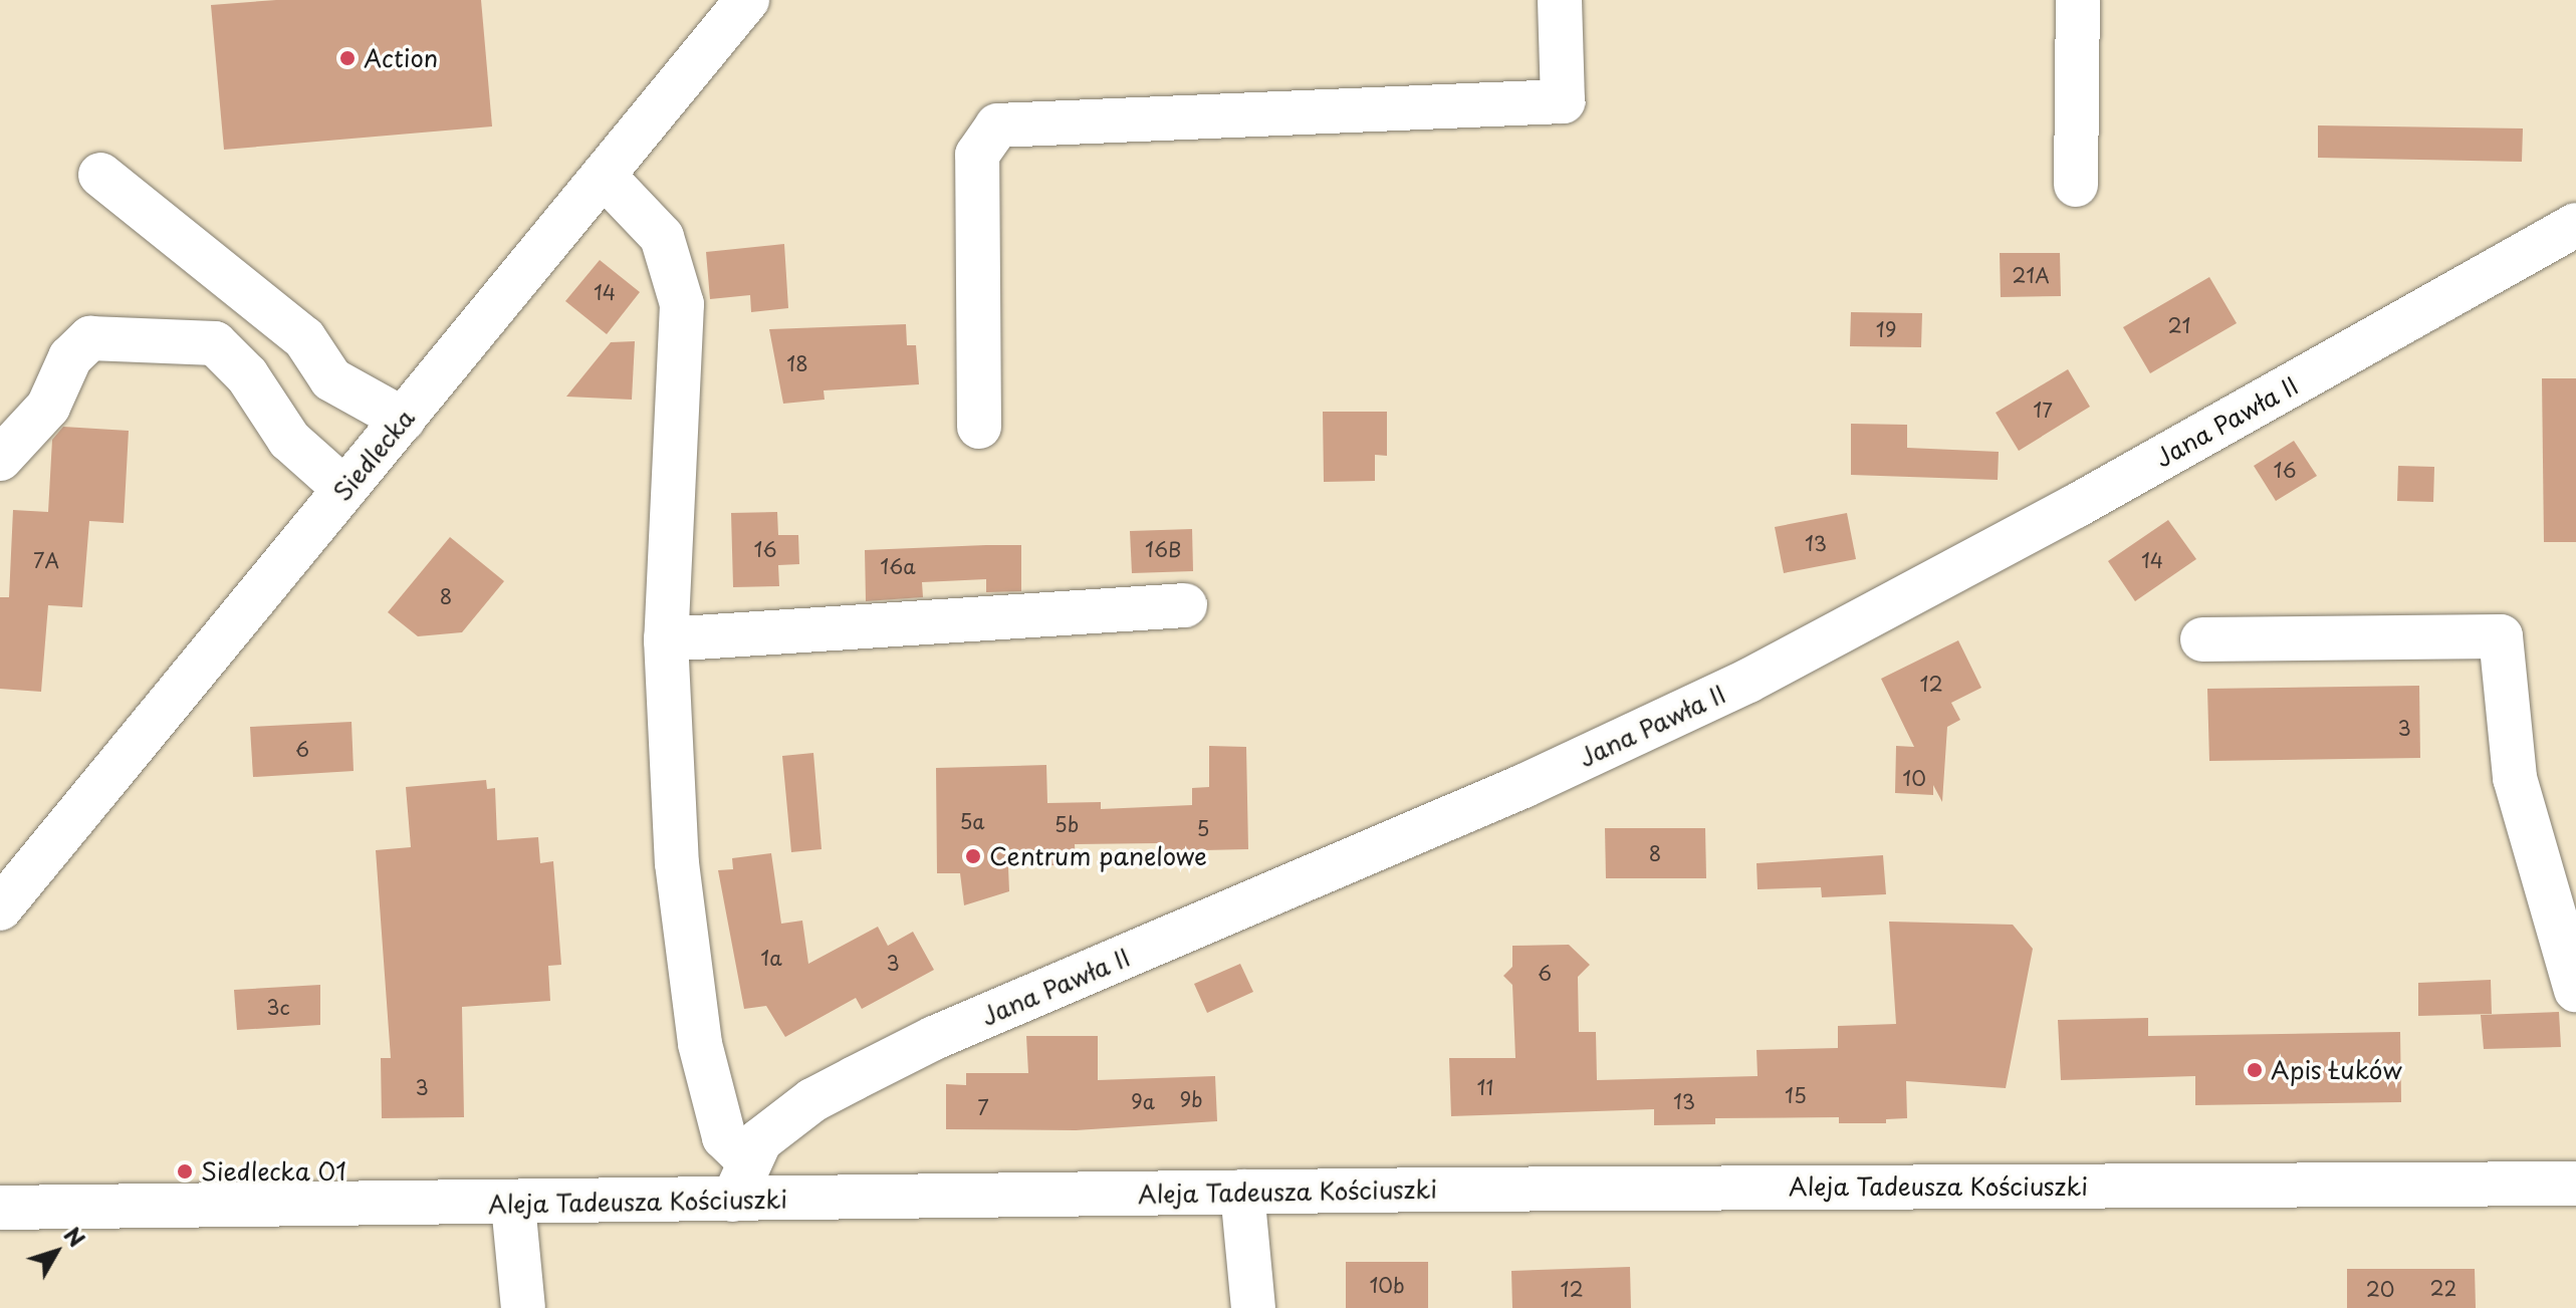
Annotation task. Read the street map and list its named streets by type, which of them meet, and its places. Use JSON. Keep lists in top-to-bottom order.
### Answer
{
  "streets": {
    "street": ["Jana Pawła II", "Siedlecka", "Aleja Tadeusza Kościuszki"]
  },
  "crossings": [
    ["Jana Pawła II", "Aleja Tadeusza Kościuszki"]
  ],
  "places": [
    "Action",
    "Centrum panelowe",
    "Apis Łuków",
    "Siedlecka 01"
  ],
  "house_numbers": [
    "21A",
    "14",
    "21",
    "19",
    "18",
    "17",
    "16",
    "13",
    "16",
    "16B",
    "7A",
    "14",
    "16a",
    "8",
    "12",
    "3",
    "6",
    "10",
    "5a",
    "5b",
    "5",
    "8",
    "1a",
    "3",
    "6",
    "3c",
    "3",
    "11",
    "15",
    "9b",
    "9a",
    "13",
    "7",
    "10b",
    "22",
    "12",
    "20"
  ],
  "north": "top right"
}
